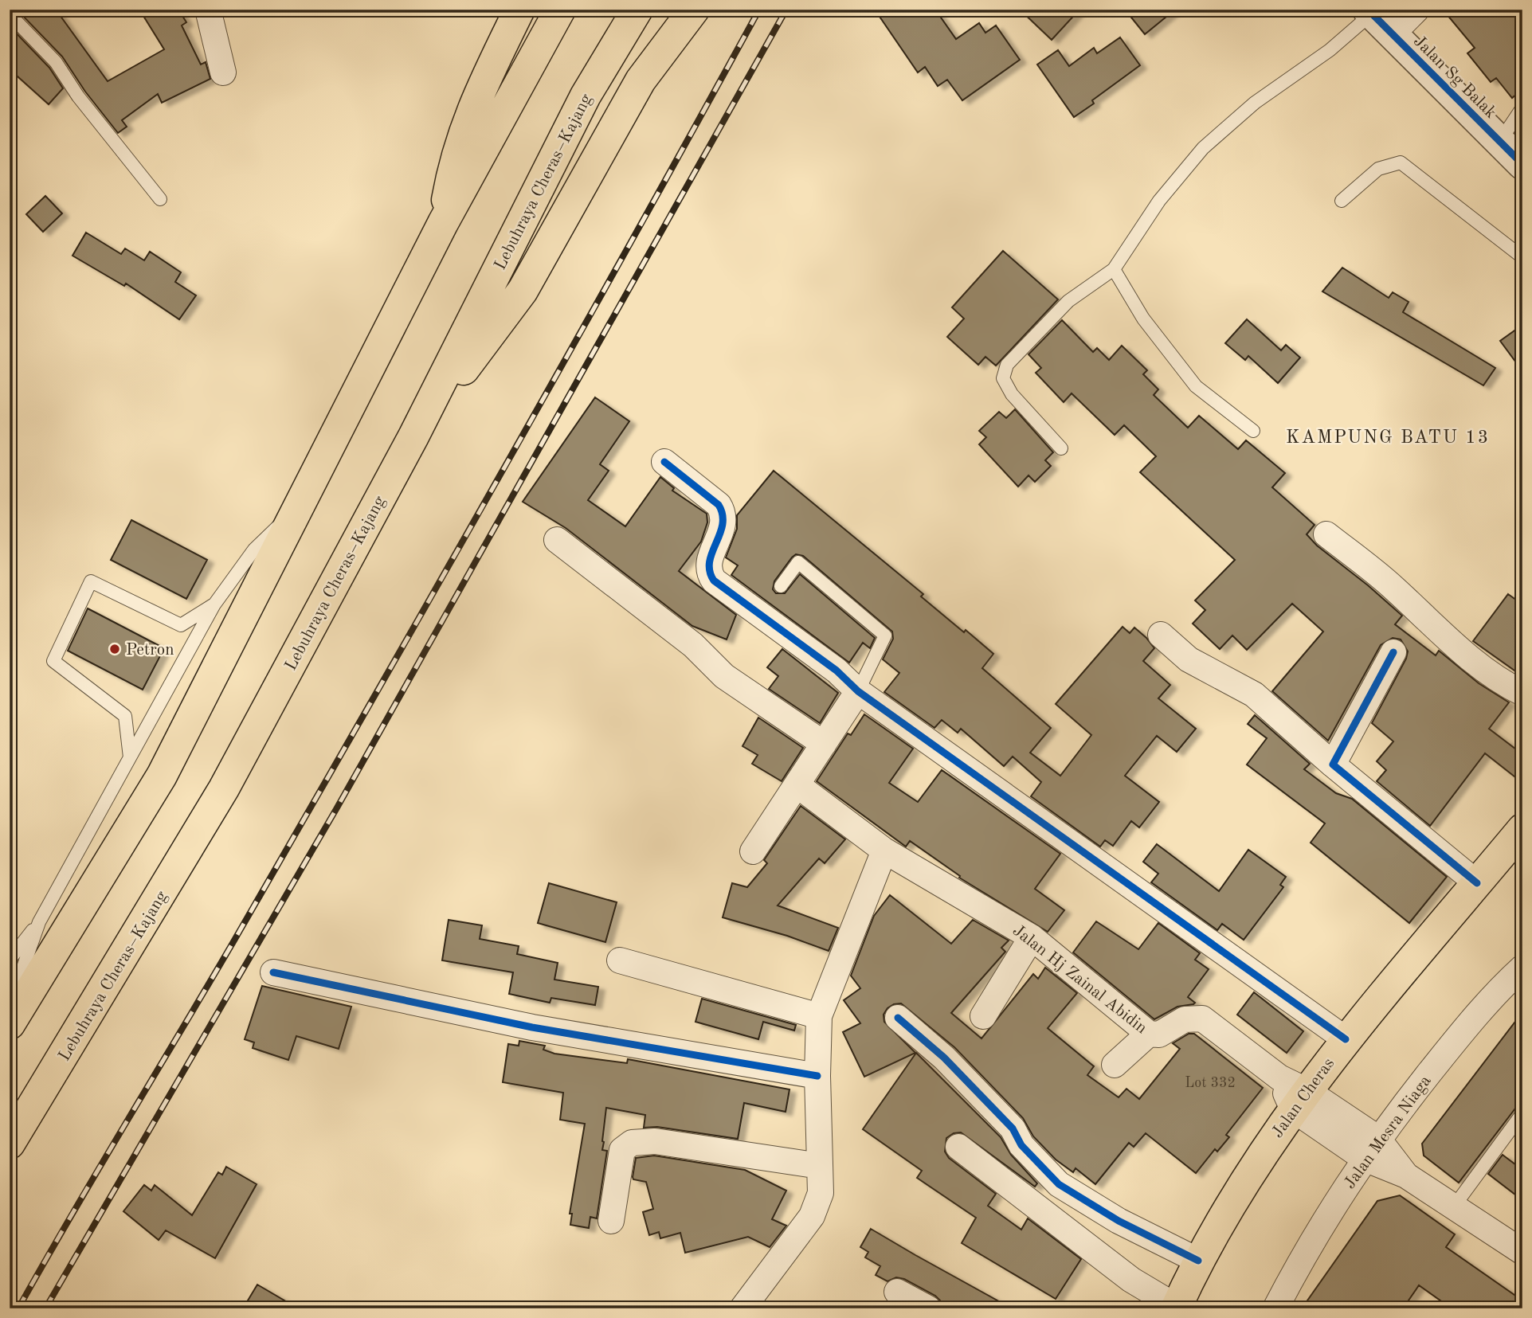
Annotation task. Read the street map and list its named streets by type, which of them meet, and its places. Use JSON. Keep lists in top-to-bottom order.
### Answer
{
  "streets": {
    "main road": ["Lebuhraya Cheras–Kajang", "Jalan Cheras"],
    "street": ["Jalan Sg Balak", "Jalan Hj Zainal Abidin", "Jalan Mesra Niaga"]
  },
  "crossings": [
    ["Jalan Hj Zainal Abidin", "Jalan Cheras"]
  ],
  "districts": ["KAMPUNG BATU 13"],
  "places": ["Petron"],
  "house_numbers": ["Lot 332"]
}
